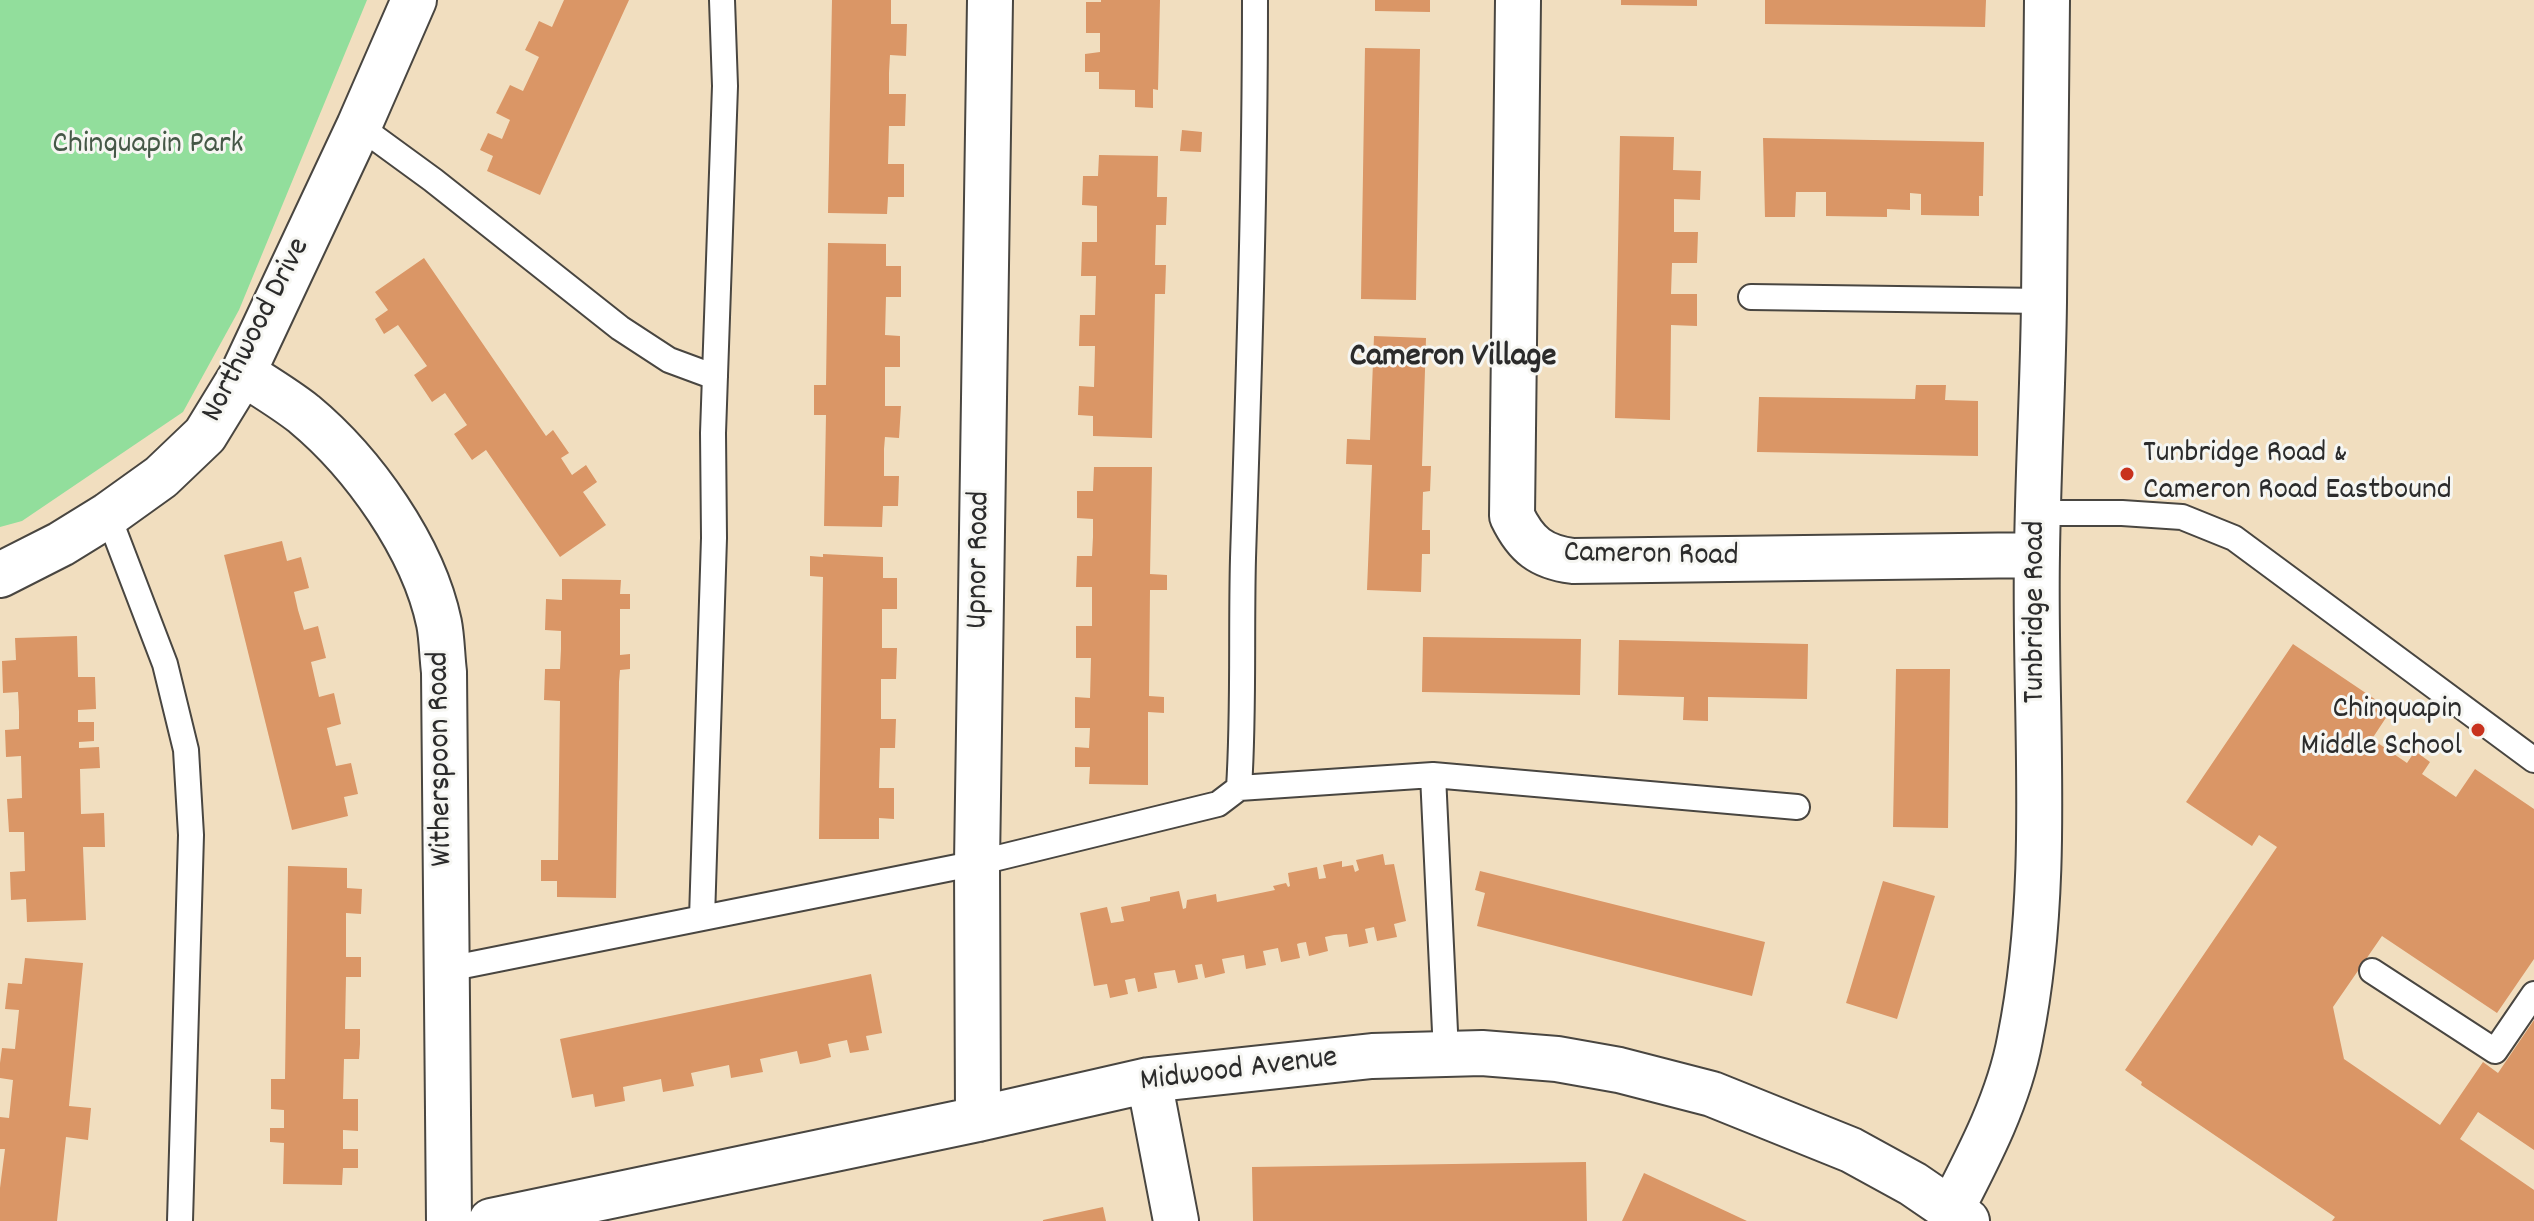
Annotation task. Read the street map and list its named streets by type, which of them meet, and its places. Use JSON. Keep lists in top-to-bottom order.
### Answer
{
  "streets": {
    "street": [
      "Northwood Drive",
      "Cameron Road",
      "Upnor Road",
      "Tunbridge Road",
      "Witherspoon Road",
      "Midwood Avenue"
    ]
  },
  "crossings": [
    ["Northwood Drive", "Witherspoon Road"],
    ["Cameron Road", "Tunbridge Road"],
    ["Upnor Road", "Midwood Avenue"],
    ["Tunbridge Road", "Midwood Avenue"]
  ],
  "districts": ["Cameron Village"],
  "parks": ["Chinquapin Park"],
  "places": ["Tunbridge Road & Cameron Road Eastbound", "Chinquapin Middle School"]
}
